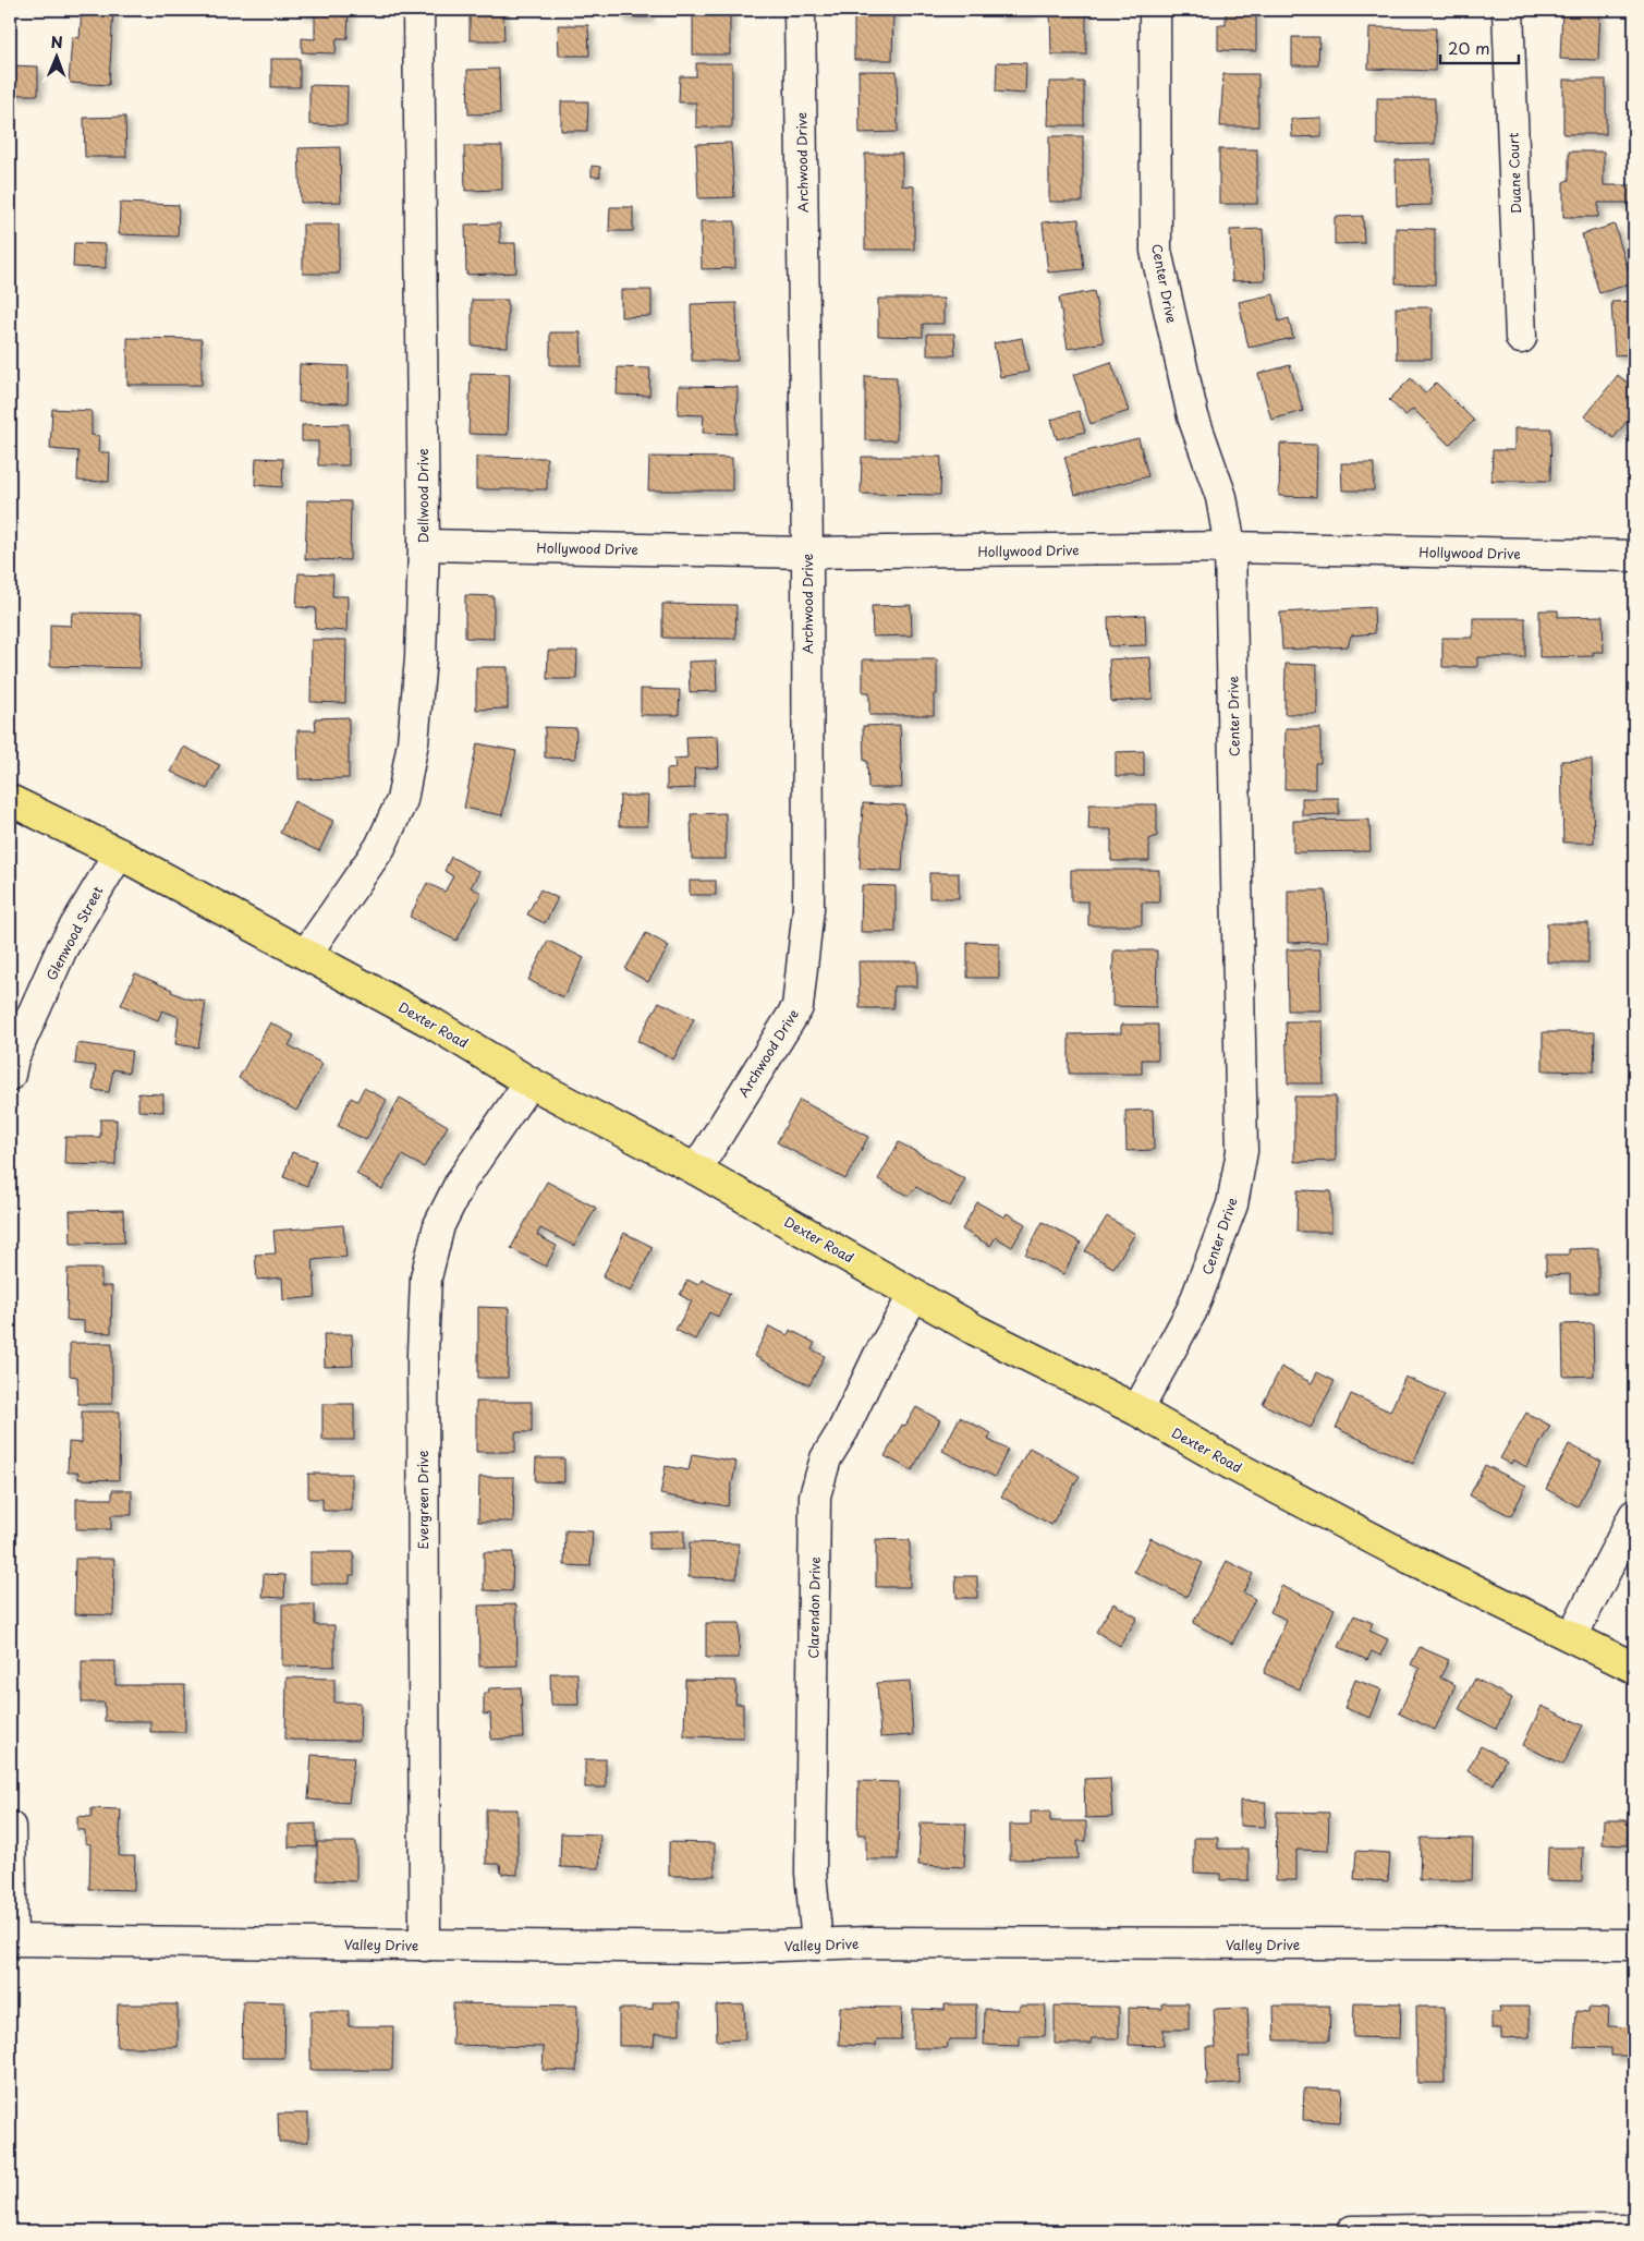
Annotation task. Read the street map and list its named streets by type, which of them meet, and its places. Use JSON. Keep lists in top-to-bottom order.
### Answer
{
  "streets": {
    "main road": ["Dexter Road"],
    "street": [
      "Archwood Drive",
      "Duane Court",
      "Center Drive",
      "Dellwood Drive",
      "Hollywood Drive",
      "Glenwood Street",
      "Evergreen Drive",
      "Clarendon Drive",
      "Valley Drive"
    ]
  },
  "crossings": [
    ["Archwood Drive", "Hollywood Drive"],
    ["Archwood Drive", "Dexter Road"],
    ["Center Drive", "Hollywood Drive"],
    ["Center Drive", "Dexter Road"],
    ["Dellwood Drive", "Hollywood Drive"],
    ["Dellwood Drive", "Dexter Road"],
    ["Glenwood Street", "Dexter Road"],
    ["Dexter Road", "Evergreen Drive"],
    ["Dexter Road", "Clarendon Drive"],
    ["Evergreen Drive", "Valley Drive"],
    ["Clarendon Drive", "Valley Drive"]
  ],
  "scale_bar": "20 m",
  "north": "top"
}
